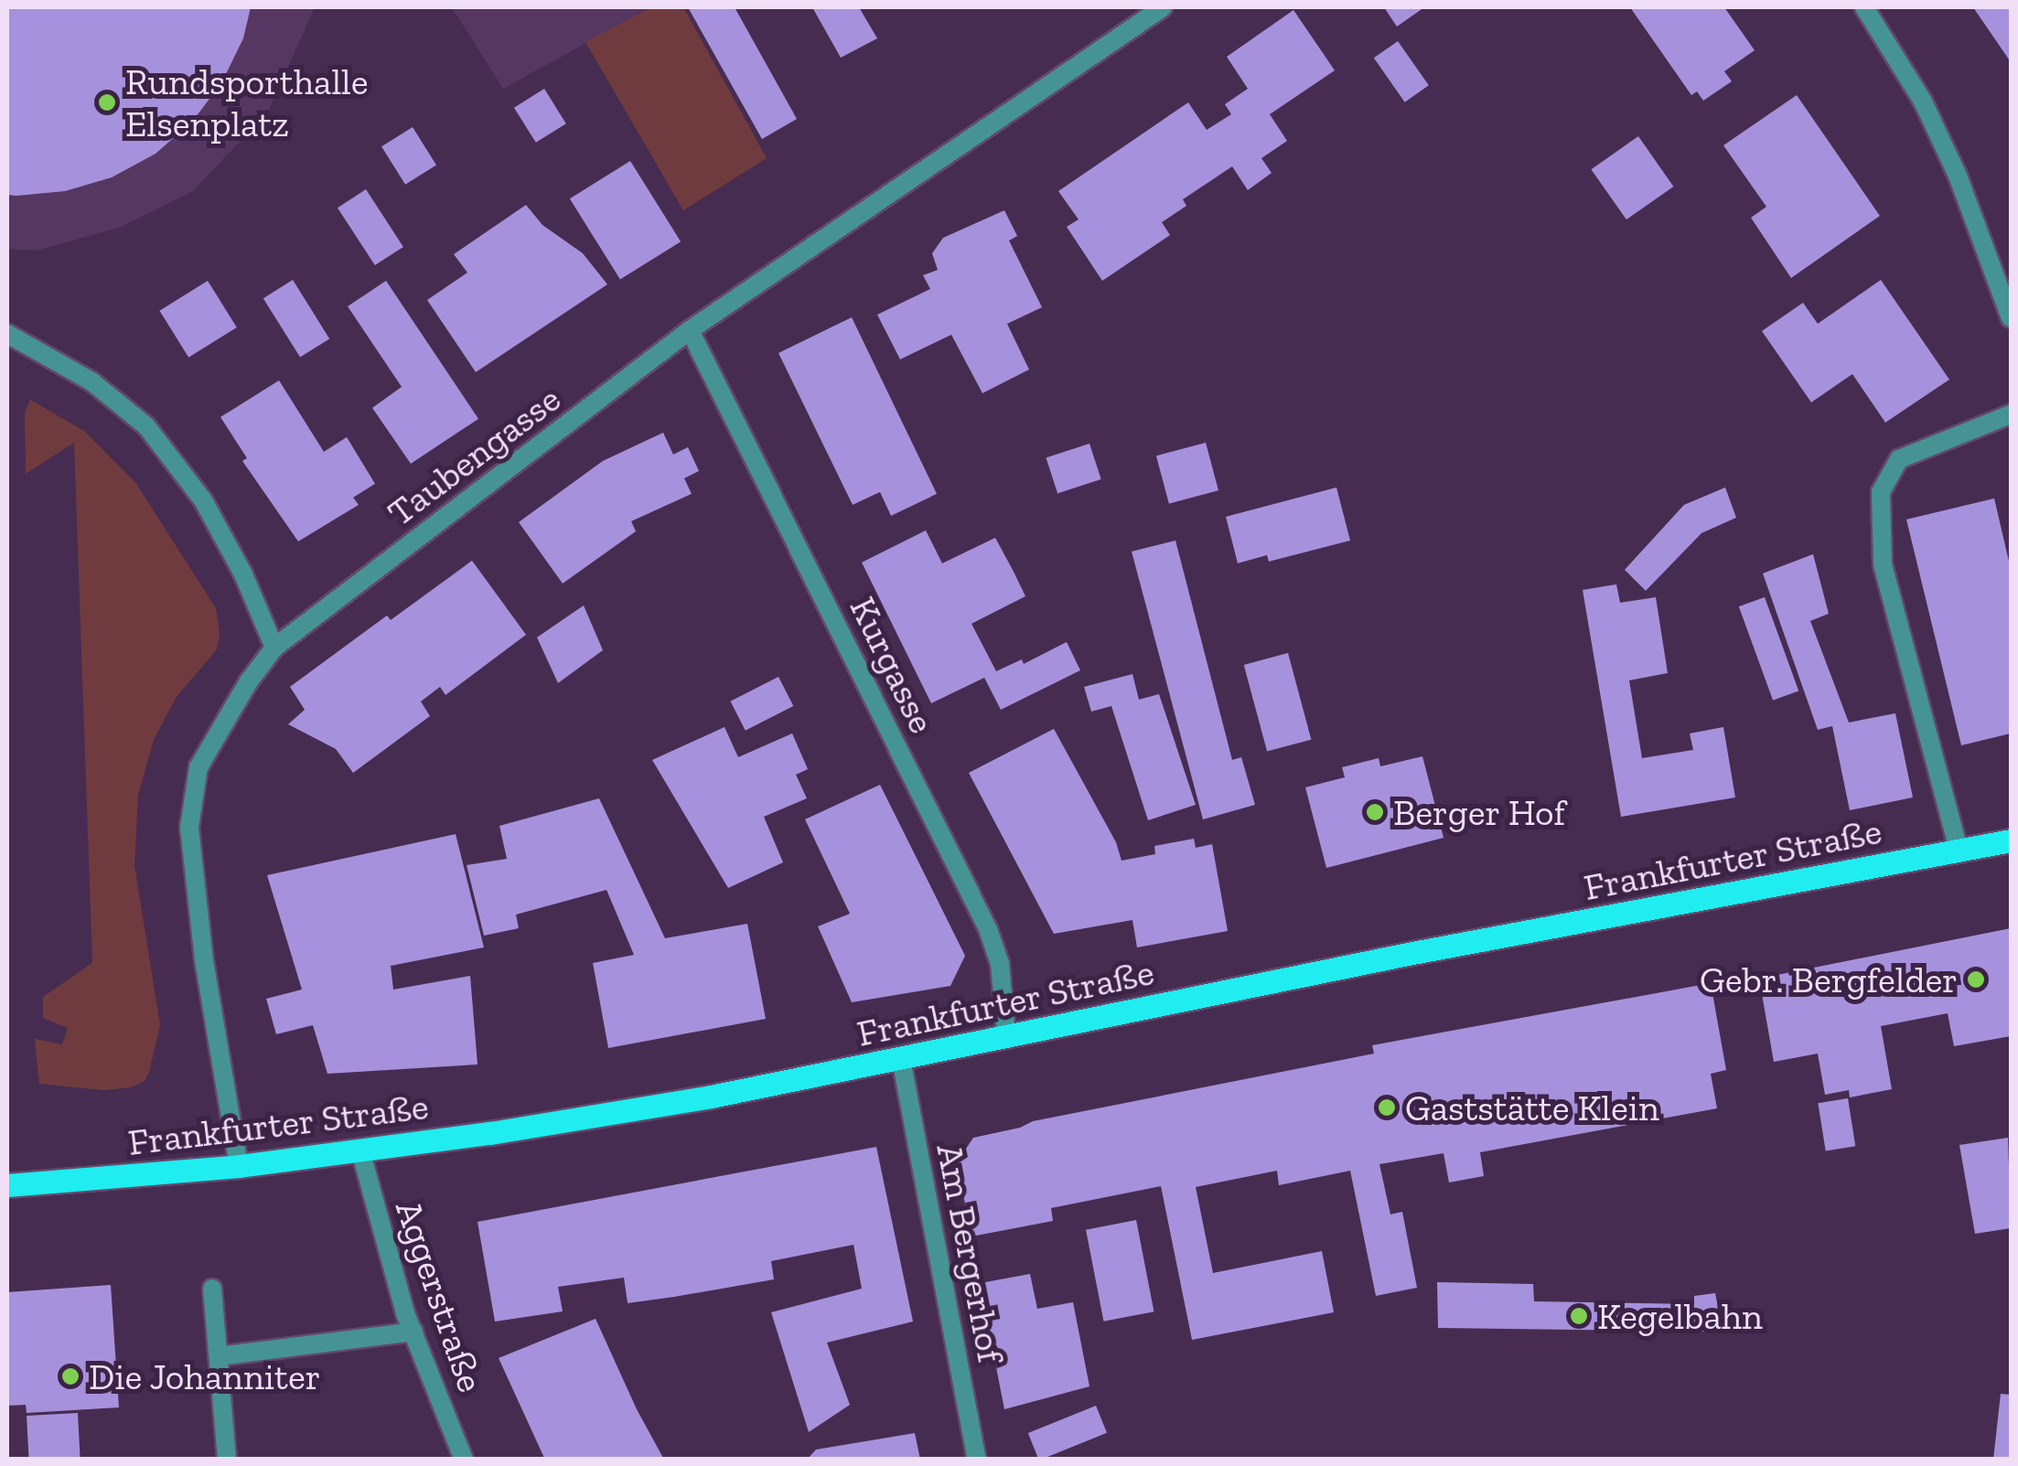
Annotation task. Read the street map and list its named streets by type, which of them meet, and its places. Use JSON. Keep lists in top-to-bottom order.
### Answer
{
  "streets": {
    "main road": ["Frankfurter Straße"],
    "street": [
      "Taubengasse",
      "Kurgasse",
      "Am Bergerhof",
      "Aggerstraße"
    ]
  },
  "crossings": [
    ["Taubengasse", "Kurgasse"],
    ["Taubengasse", "Frankfurter Straße"],
    ["Kurgasse", "Frankfurter Straße"],
    ["Frankfurter Straße", "Am Bergerhof"],
    ["Frankfurter Straße", "Aggerstraße"]
  ],
  "places": [
    "Rundsporthalle Elsenplatz",
    "Berger Hof",
    "Gebr. Bergfelder",
    "Gaststätte Klein",
    "Kegelbahn",
    "Die Johanniter"
  ]
}
